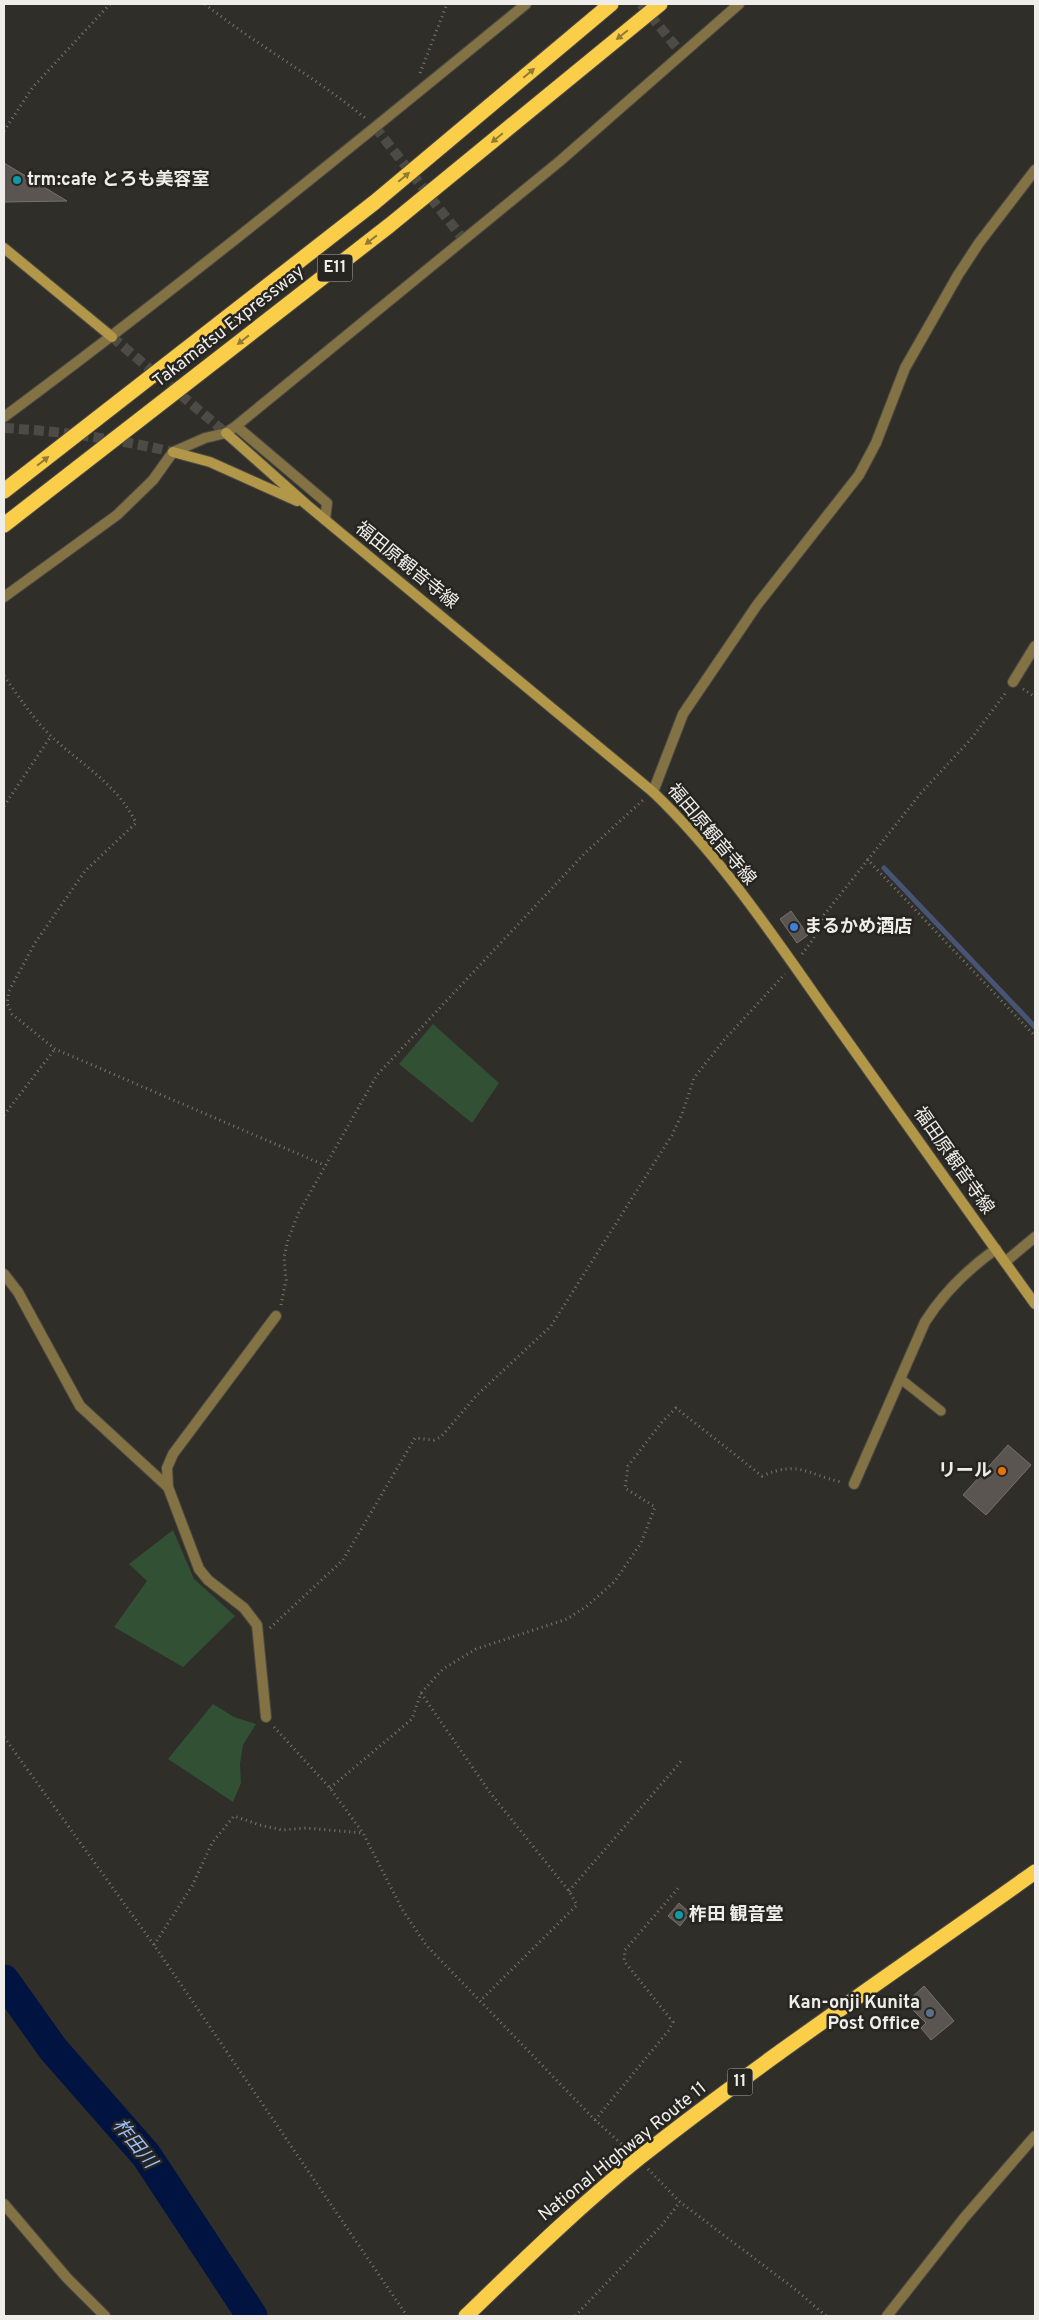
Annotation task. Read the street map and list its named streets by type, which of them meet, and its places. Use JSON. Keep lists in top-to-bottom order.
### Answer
{
  "streets": {
    "highway": [
      "E11",
      "Takamatsu Expressway",
      "11",
      "National Highway Route 11"
    ],
    "main road": ["福田原観音寺線"]
  },
  "water": ["柞田川"],
  "places": [
    "trm:cafe とろも美容室",
    "まるかめ酒店",
    "リール",
    "柞田 観音堂",
    "Kan-onji Kunita Post Office"
  ]
}
